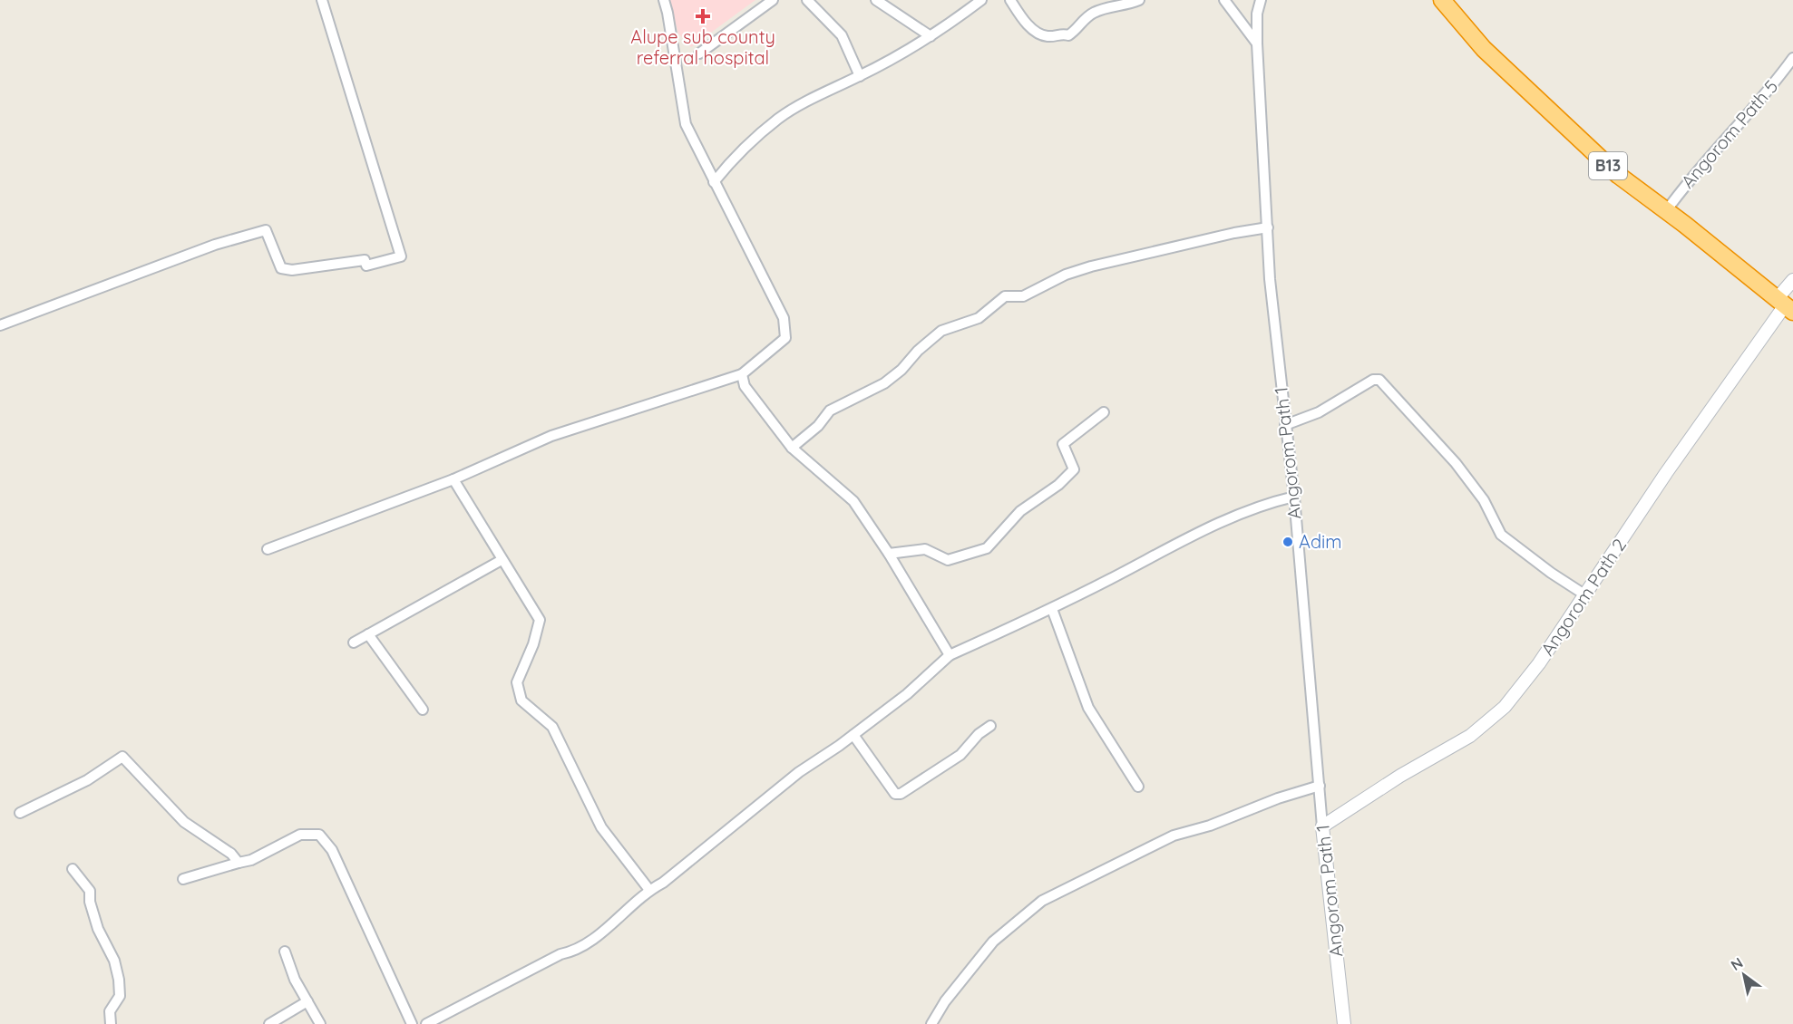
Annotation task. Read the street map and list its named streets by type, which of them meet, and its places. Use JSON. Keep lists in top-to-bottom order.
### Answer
{
  "streets": {
    "highway": ["B13"],
    "street": ["Angorom Path 5", "Angorom Path 1", "Angorom Path 2"]
  },
  "crossings": [
    ["Angorom Path 5", "B13"],
    ["B13", "Angorom Path 2"],
    ["Angorom Path 1", "Angorom Path 2"]
  ],
  "places": {
    "health": ["Alupe sub county referral hospital"],
    "other": ["Adim"]
  },
  "north": "top left"
}
